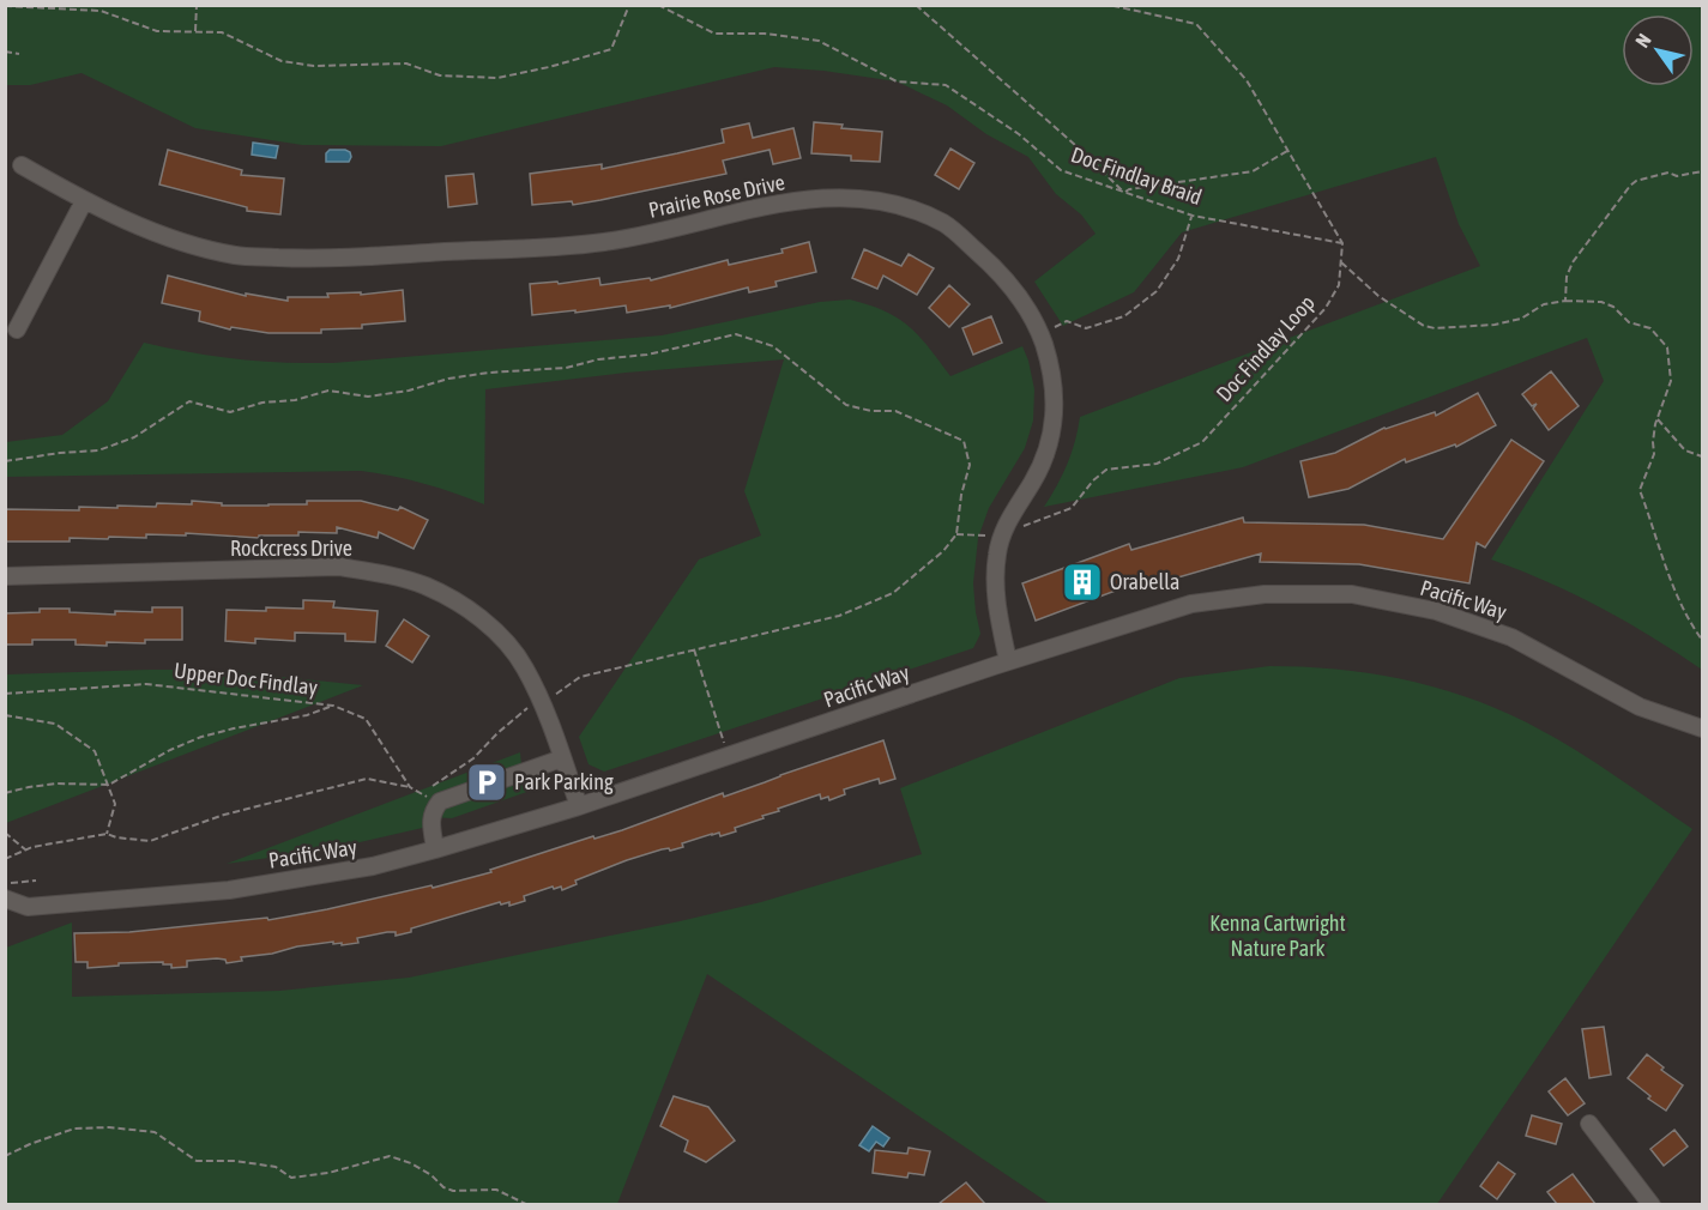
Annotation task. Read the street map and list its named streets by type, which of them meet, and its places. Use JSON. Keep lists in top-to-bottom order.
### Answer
{
  "streets": {
    "street": ["Prairie Rose Drive", "Rockcress Drive", "Pacific Way"],
    "path": ["Doc Findlay Braid", "Doc Findlay Loop", "Upper Doc Findlay"]
  },
  "crossings": [
    ["Doc Findlay Braid", "Doc Findlay Loop"],
    ["Prairie Rose Drive", "Pacific Way"],
    ["Rockcress Drive", "Pacific Way"]
  ],
  "parks": ["Kenna Cartwright Nature Park"],
  "places": {
    "building": ["Orabella"],
    "parking": ["Park Parking"]
  },
  "north": "top left"
}
